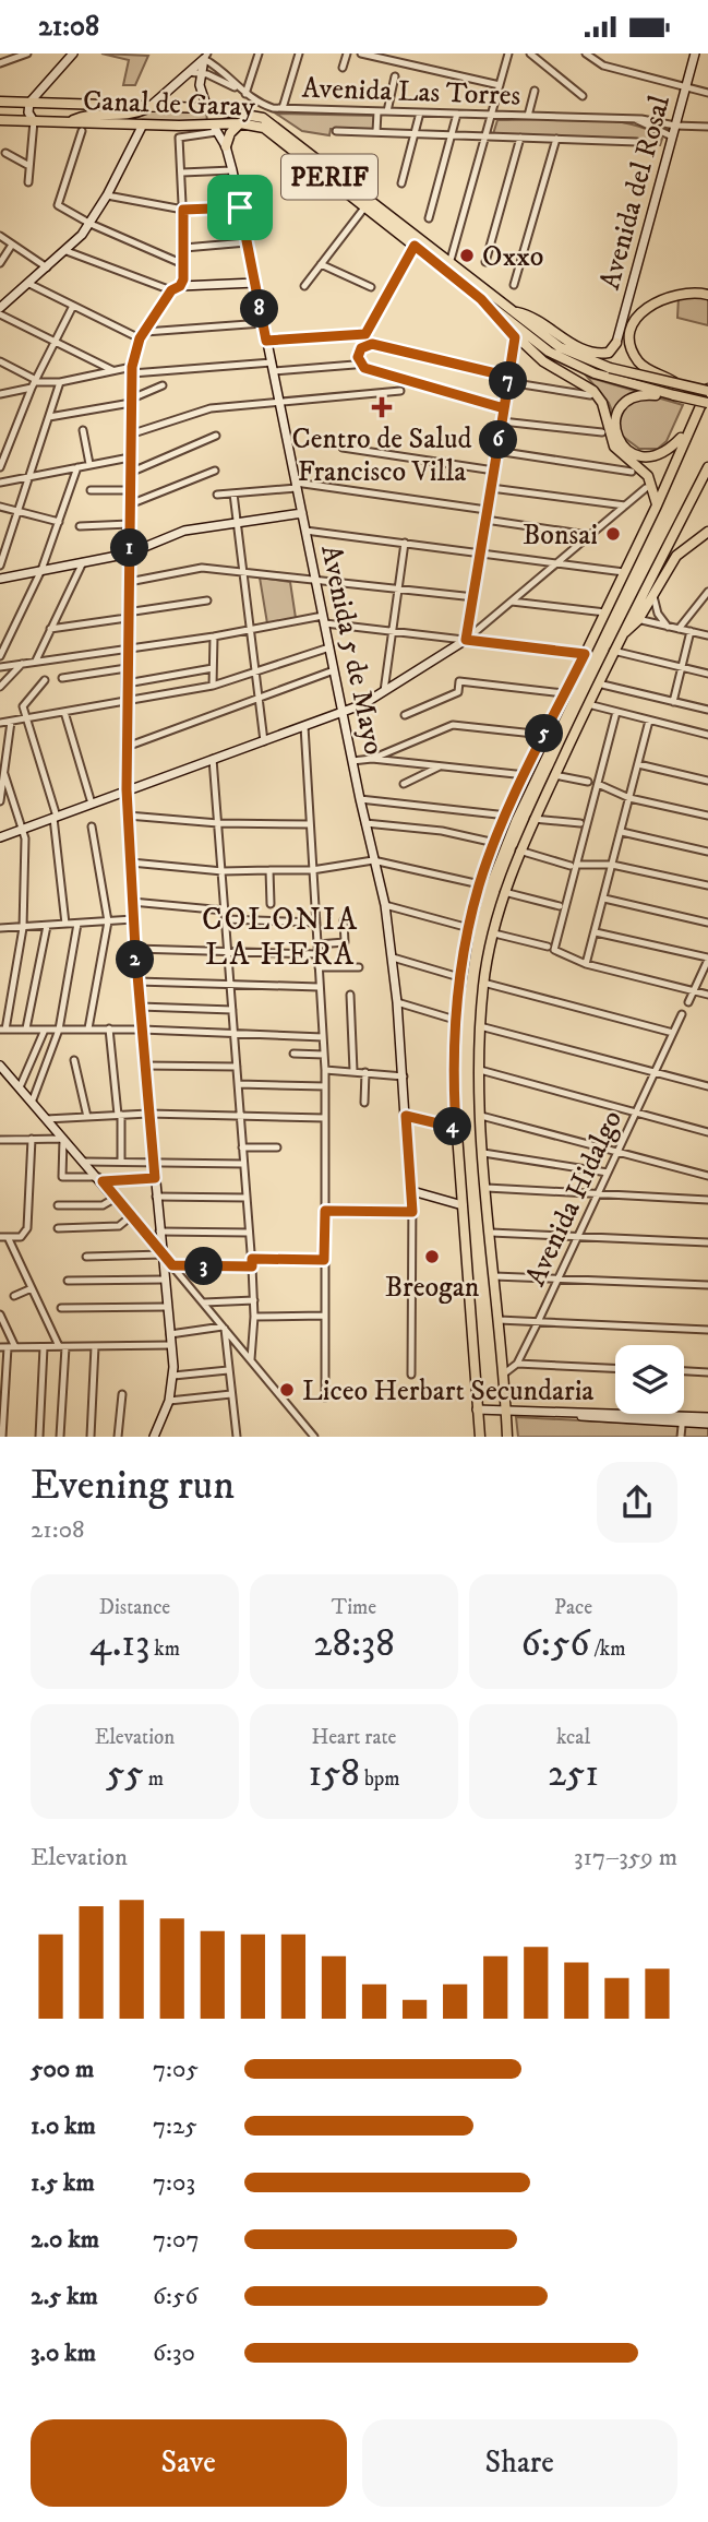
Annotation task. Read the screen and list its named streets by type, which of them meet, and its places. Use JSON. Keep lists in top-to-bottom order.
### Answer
{
  "streets": {
    "main road": ["Canal de Garay", "PERIF"],
    "street": [
      "Avenida Las Torres",
      "Avenida del Rosal",
      "Avenida 5 de Mayo",
      "Avenida Hidalgo"
    ]
  },
  "crossings": [
    ["Avenida Las Torres", "Avenida del Rosal"],
    ["Canal de Garay", "Avenida 5 de Mayo"]
  ],
  "districts": ["COLONIA LA HERA"],
  "places": {
    "other": [
      "Oxxo",
      "Bonsai",
      "Breogan",
      "Liceo Herbart Secundaria"
    ],
    "health": ["Centro de Salud Francisco Villa"]
  },
  "page": {
    "status": "21:08",
    "pins": [
      "8",
      "7",
      "6",
      "1",
      "5",
      "2",
      "4",
      "3"
    ],
    "heading": ["Evening run", "21:08"],
    "stats": [
      ["Distance", "4.13 km"],
      ["Time", "28:38"],
      ["Pace", "6:56 /km"],
      ["Elevation", "55 m"],
      ["Heart rate", "158 bpm"],
      ["kcal", "251"]
    ],
    "chart": ["Elevation", "317–359 m"],
    "list": [
      {
        "name": "500 m",
        "note": "7:05"
      },
      {
        "name": "1.0 km",
        "note": "7:25"
      },
      {
        "name": "1.5 km",
        "note": "7:03"
      },
      {
        "name": "2.0 km",
        "note": "7:07"
      },
      {
        "name": "2.5 km",
        "note": "6:56"
      },
      {
        "name": "3.0 km",
        "note": "6:30"
      }
    ],
    "buttons": ["Save", "Share"]
  }
}
